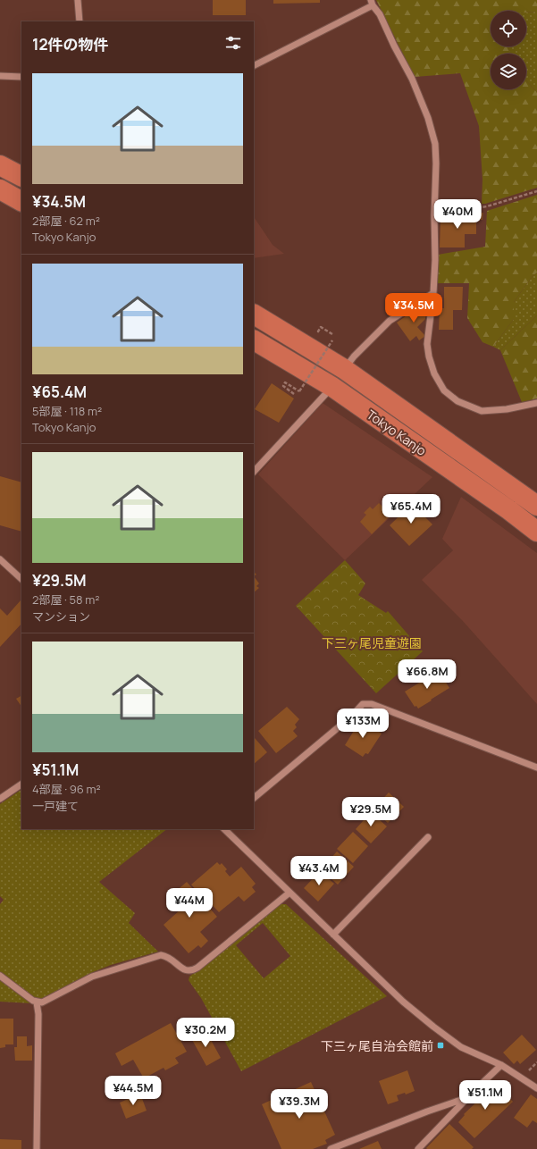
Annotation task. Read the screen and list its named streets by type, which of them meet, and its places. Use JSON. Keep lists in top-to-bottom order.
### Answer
{
  "streets": {
    "highway": ["Tokyo Kanjo"]
  },
  "parks": ["下三ヶ尾児童遊園"],
  "places": {
    "transit": ["下三ヶ尾自治会館前"]
  },
  "page": {
    "heading": "12件の物件",
    "list": [
      {
        "name": "¥34.5M",
        "note": "2部屋 · 62 m² · Tokyo Kanjo"
      },
      {
        "name": "¥65.4M",
        "note": "5部屋 · 118 m² · Tokyo Kanjo"
      },
      {
        "name": "¥29.5M",
        "note": "2部屋 · 58 m² · マンション"
      },
      {
        "name": "¥51.1M",
        "note": "4部屋 · 96 m² · 一戸建て"
      }
    ],
    "price": [
      "¥40M",
      "¥34.5M",
      "¥65.4M",
      "¥66.8M",
      "¥133M",
      "¥29.5M",
      "¥43.4M",
      "¥44M",
      "¥30.2M",
      "¥44.5M",
      "¥51.1M",
      "¥39.3M"
    ]
  }
}
